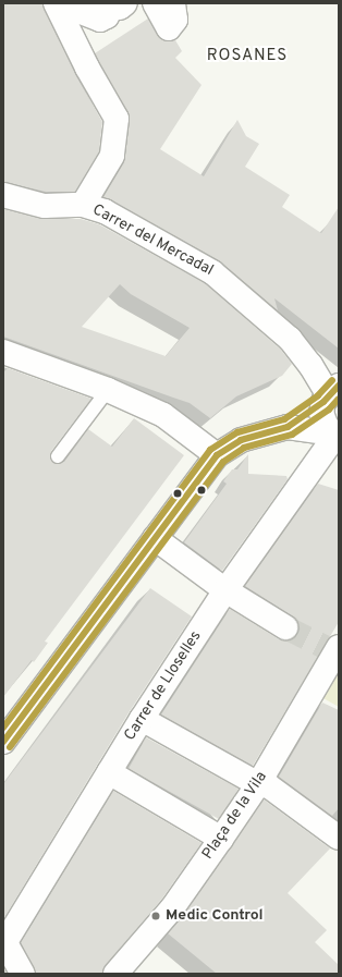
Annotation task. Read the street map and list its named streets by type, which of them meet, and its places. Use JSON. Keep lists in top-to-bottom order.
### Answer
{
  "streets": {
    "street": ["Carrer del Mercadal", "Carrer de Lloselles", "Plaça de la Vila"]
  },
  "districts": ["ROSANES"],
  "places": ["Medic Control"]
}
